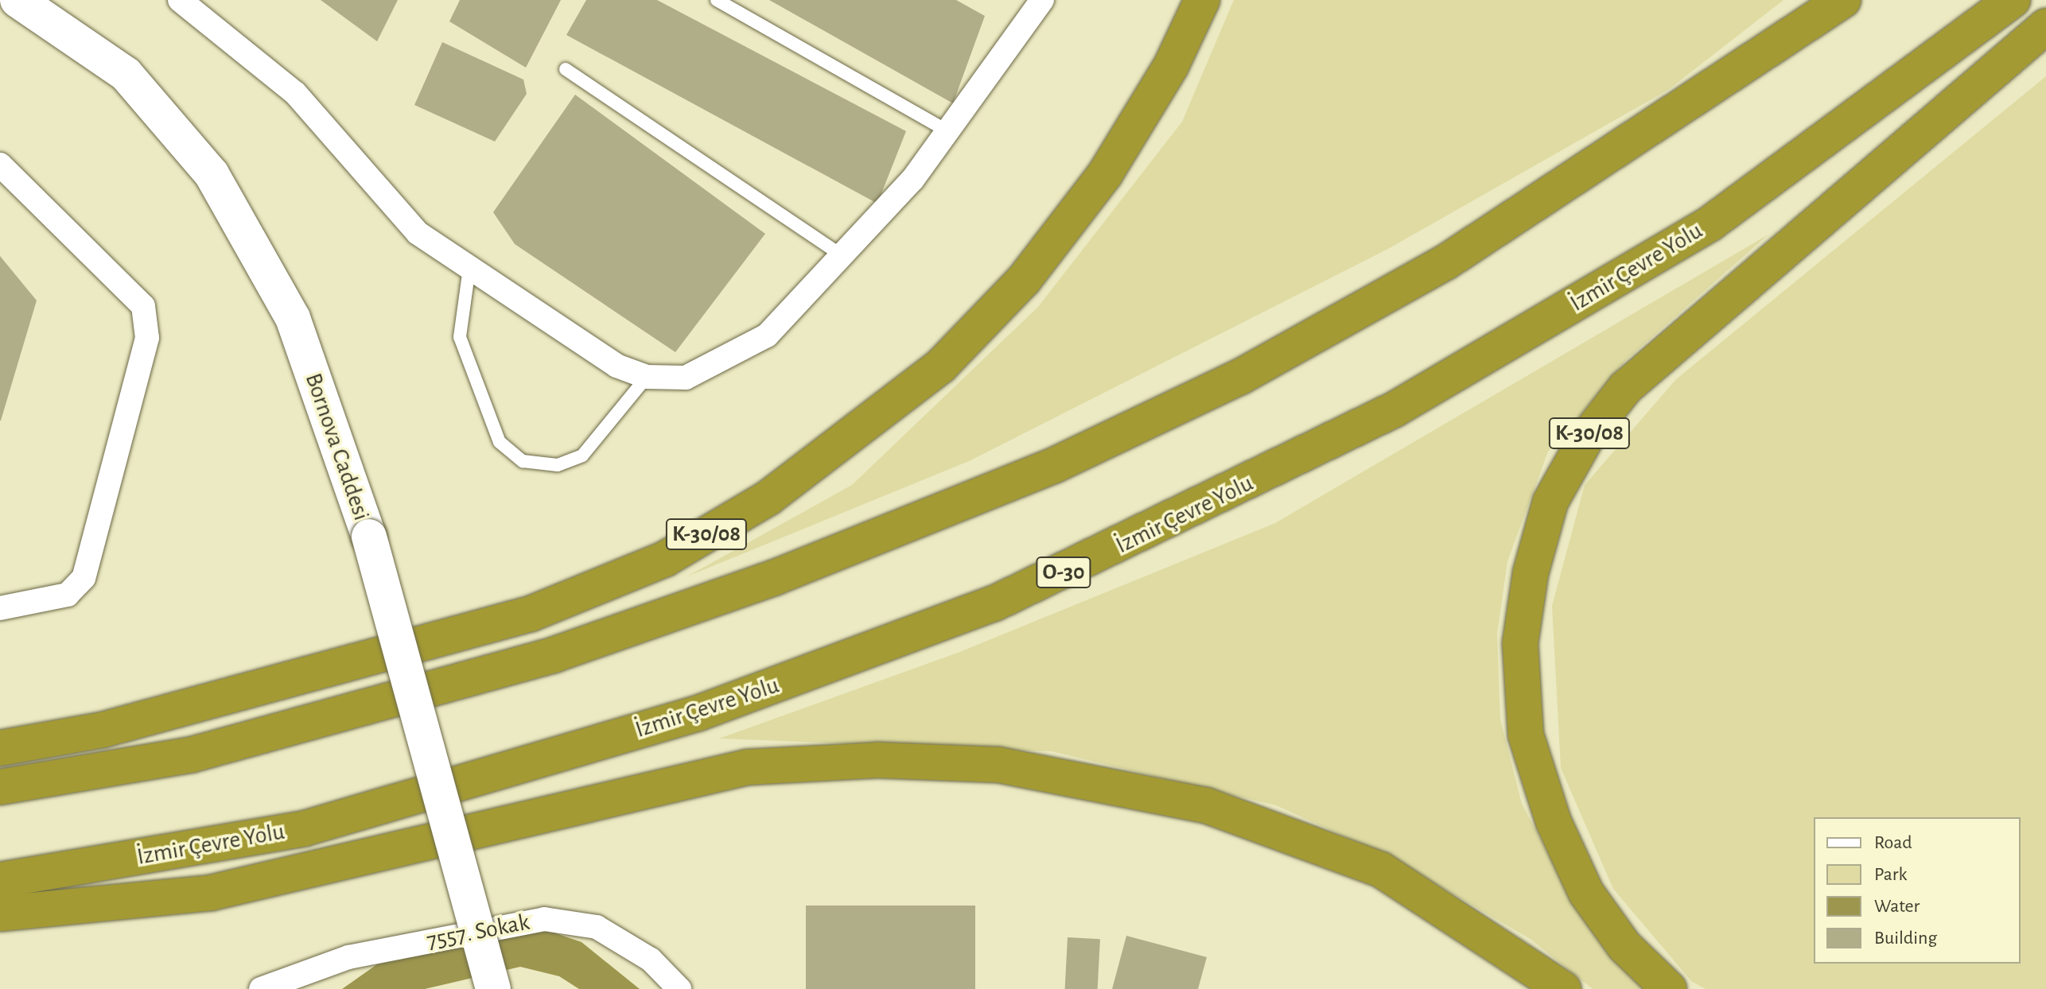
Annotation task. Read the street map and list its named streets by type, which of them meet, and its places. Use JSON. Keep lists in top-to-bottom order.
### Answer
{
  "streets": {
    "highway": ["İzmir Çevre Yolu", "K-30/08", "O-30"],
    "main road": ["Bornova Caddesi"],
    "street": ["7557. Sokak"]
  },
  "legend": [
    "Road",
    "Park",
    "Water",
    "Building"
  ]
}
